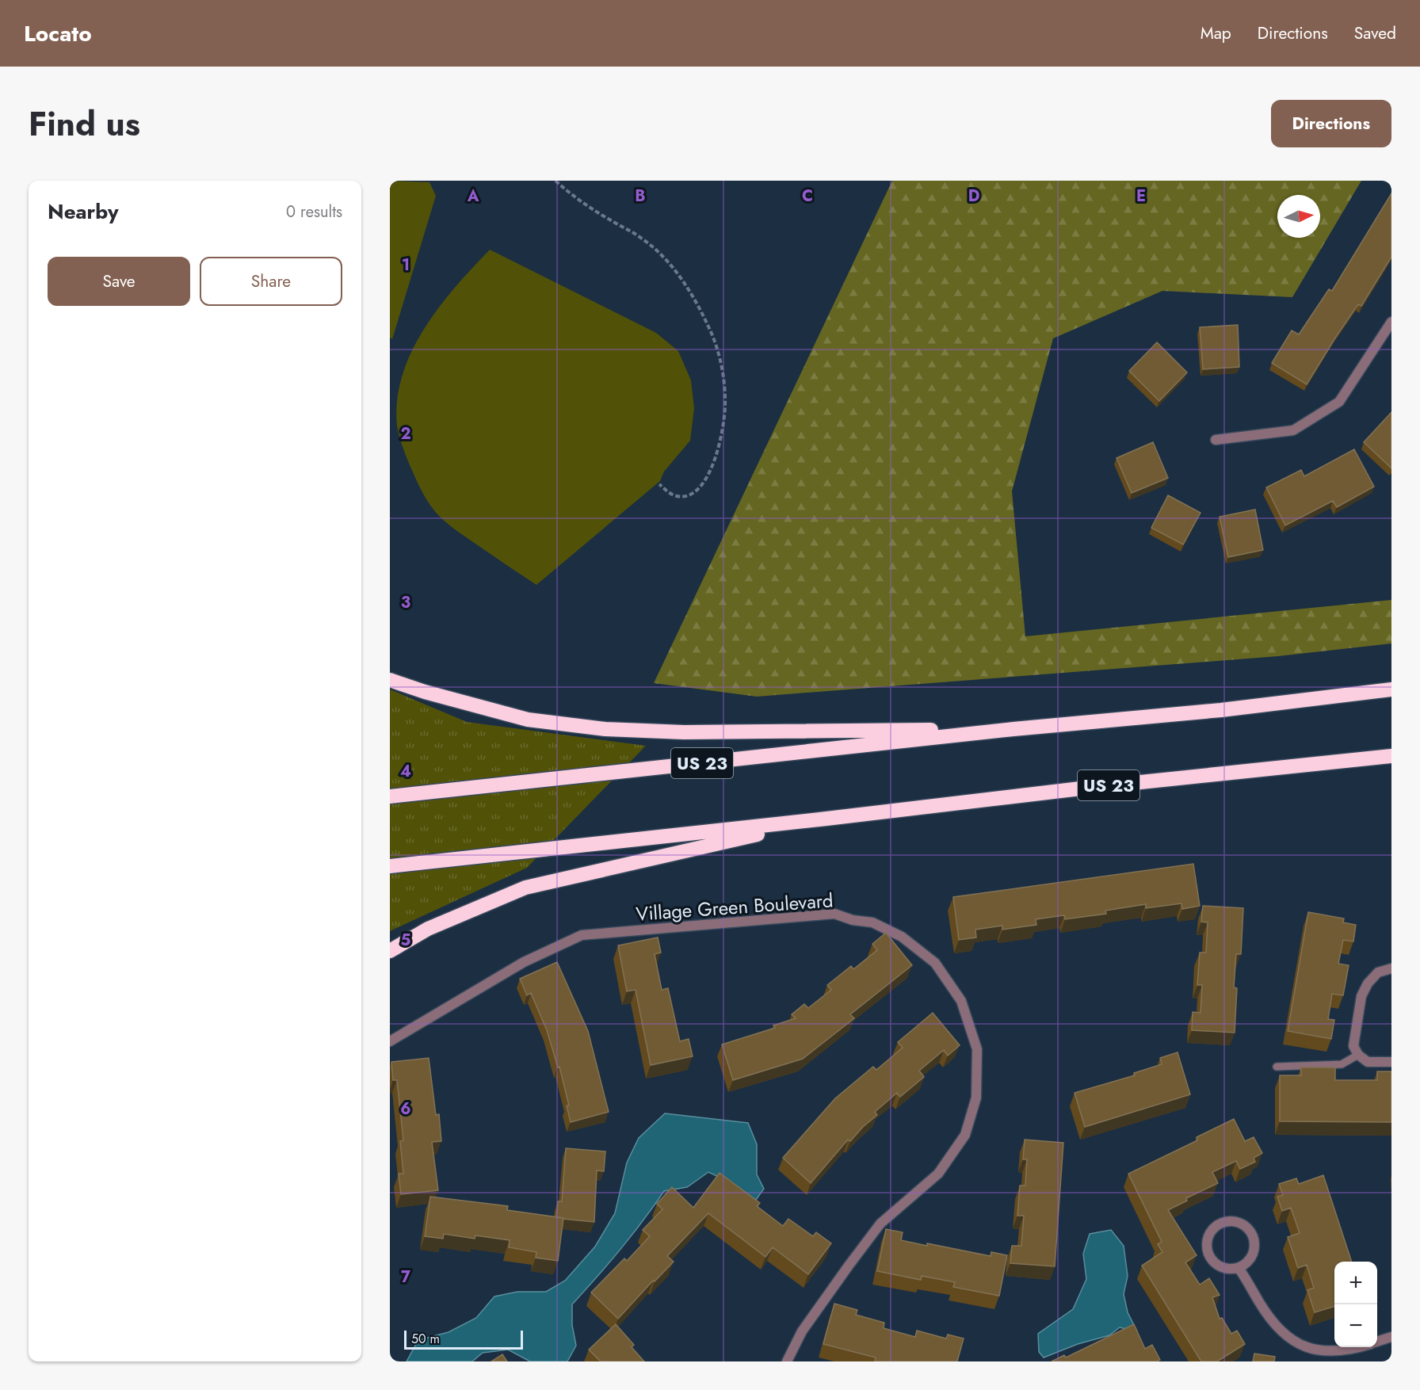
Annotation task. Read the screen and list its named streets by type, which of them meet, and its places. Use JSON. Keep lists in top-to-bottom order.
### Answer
{
  "streets": {
    "highway": ["US 23"],
    "street": ["Village Green Boulevard"]
  },
  "scale_bar": "50 m",
  "north": "right",
  "page": {
    "header": "Locato",
    "nav": ["Map", "Directions", "Saved"],
    "title": "Find us",
    "buttons": [
      "Directions",
      ["Save", "Share"]
    ],
    "heading": ["Nearby", "0 results"],
    "map_buttons": ["+", "−"],
    "scale": "50 m"
  },
  "grid": {
    "columns": [
      "A",
      "B",
      "C",
      "D",
      "E"
    ],
    "rows": [
      "1",
      "2",
      "3",
      "4",
      "5",
      "6",
      "7"
    ]
  }
}
